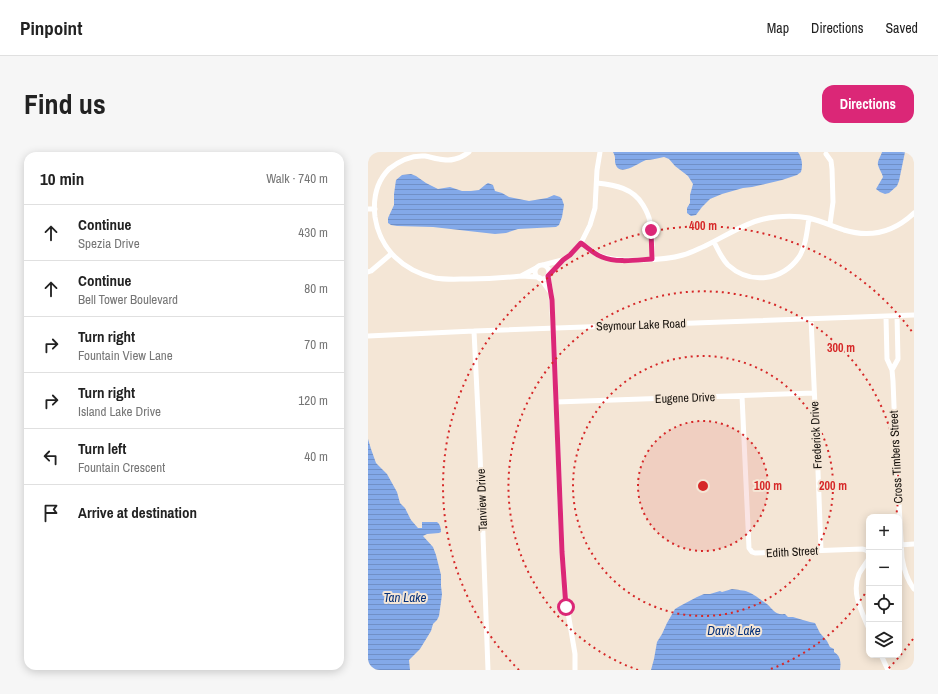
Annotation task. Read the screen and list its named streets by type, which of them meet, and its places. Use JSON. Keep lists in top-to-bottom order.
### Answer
{
  "streets": {
    "street": [
      "Seymour Lake Road",
      "Eugene Drive",
      "Frederick Drive",
      "Cross Timbers Street",
      "Tanview Drive",
      "Edith Street"
    ]
  },
  "crossings": [
    ["Seymour Lake Road", "Frederick Drive"],
    ["Seymour Lake Road", "Cross Timbers Street"],
    ["Seymour Lake Road", "Tanview Drive"],
    ["Eugene Drive", "Frederick Drive"],
    ["Eugene Drive", "Edith Street"],
    ["Frederick Drive", "Edith Street"]
  ],
  "water": ["Tan Lake", "Davis Lake"],
  "page": {
    "header": "Pinpoint",
    "nav": ["Map", "Directions", "Saved"],
    "title": "Find us",
    "buttons": "Directions",
    "heading": ["10 min", "Walk · 740 m"],
    "list": [
      ["Continue", "Spezia Drive", "430 m"],
      ["Continue", "Bell Tower Boulevard", "80 m"],
      ["Turn right", "Fountain View Lane", "70 m"],
      ["Turn right", "Island Lake Drive", "120 m"],
      ["Turn left", "Fountain Crescent", "40 m"],
      "Arrive at destination"
    ],
    "map_buttons": ["+", "−"]
  },
  "rings": [
    "400 m",
    "300 m",
    "100 m",
    "200 m"
  ]
}
